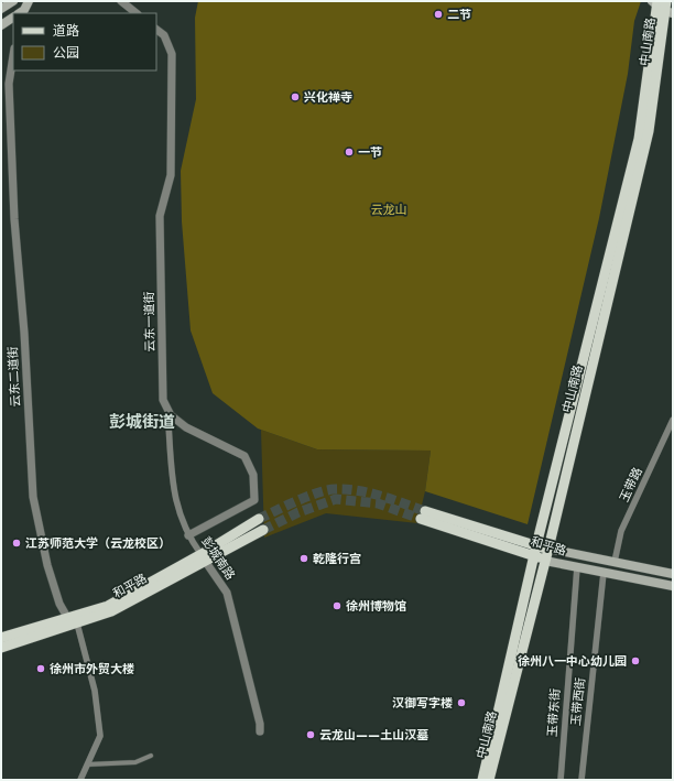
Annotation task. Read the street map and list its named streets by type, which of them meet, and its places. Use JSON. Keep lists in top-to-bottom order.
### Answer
{
  "streets": {
    "main road": ["中山南路", "和平路"],
    "street": [
      "云东一道街",
      "云东二道街",
      "玉带路",
      "彭城南路",
      "玉带西街",
      "玉带东街"
    ]
  },
  "crossings": [
    ["中山南路", "和平路"],
    ["云东一道街", "彭城南路"],
    ["云东二道街", "和平路"],
    ["玉带路", "和平路"],
    ["和平路", "彭城南路"],
    ["和平路", "玉带西街"],
    ["和平路", "玉带东街"]
  ],
  "districts": ["彭城街道"],
  "parks": ["云龙山"],
  "places": [
    "二节",
    "兴化禅寺",
    "一节",
    "江苏师范大学（云龙校区）",
    "乾隆行宫",
    "徐州博物馆",
    "徐州八一中心幼儿园",
    "徐州市外贸大楼",
    "汉御写字楼",
    "云龙山——土山汉墓"
  ],
  "legend": ["道路", "公园"]
}
